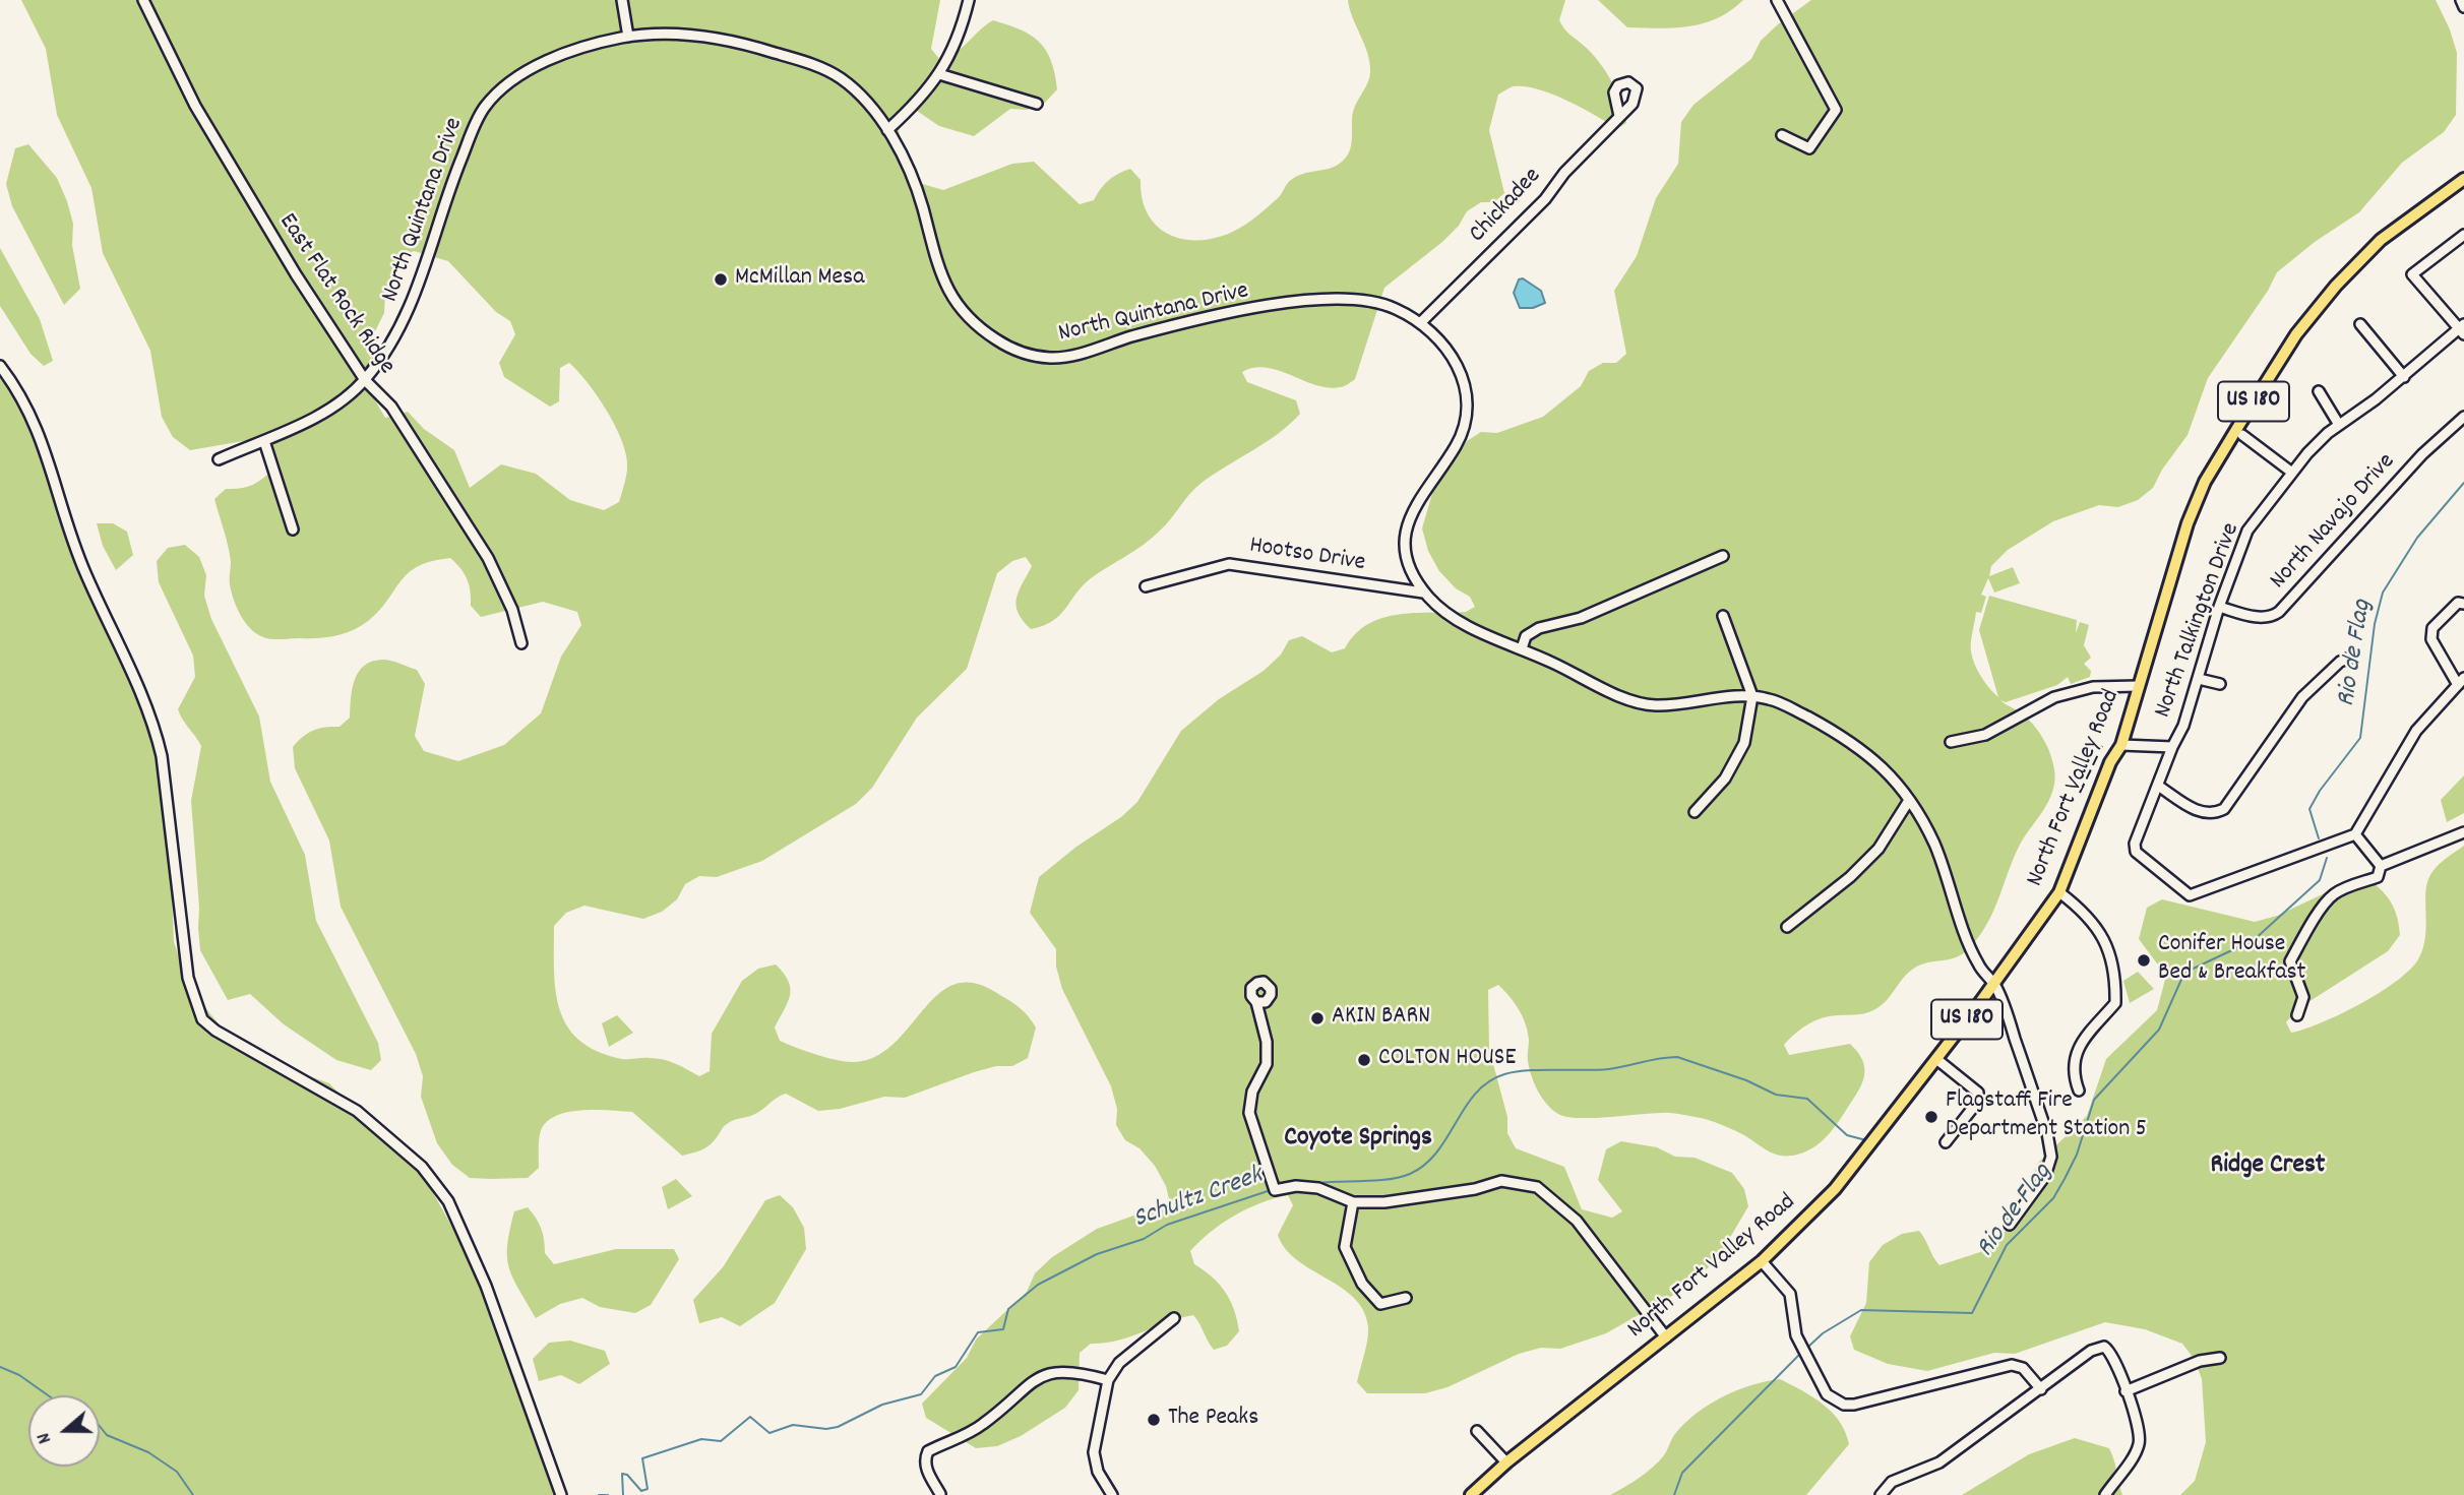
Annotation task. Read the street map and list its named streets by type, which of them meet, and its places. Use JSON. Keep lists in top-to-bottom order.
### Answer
{
  "streets": {
    "main road": ["US 180", "North Fort Valley Road"],
    "street": [
      "Chickadee",
      "North Quintana Drive",
      "East Flat Rock Ridge",
      "North Navajo Drive",
      "Hootso Drive",
      "North Talkington Drive"
    ]
  },
  "crossings": [
    ["Chickadee", "North Quintana Drive"],
    ["North Quintana Drive", "East Flat Rock Ridge"],
    ["North Quintana Drive", "Hootso Drive"],
    ["North Quintana Drive", "North Fort Valley Road"],
    ["North Navajo Drive", "North Talkington Drive"]
  ],
  "districts": ["Coyote Springs", "Ridge Crest"],
  "water": ["Rio de Flag", "Schultz Creek"],
  "places": [
    "McMillan Mesa",
    "Conifer House Bed & Breakfast",
    "AKIN BARN",
    "COLTON HOUSE",
    "Flagstaff Fire Department Station 5",
    "The Peaks"
  ],
  "north": "left"
}
